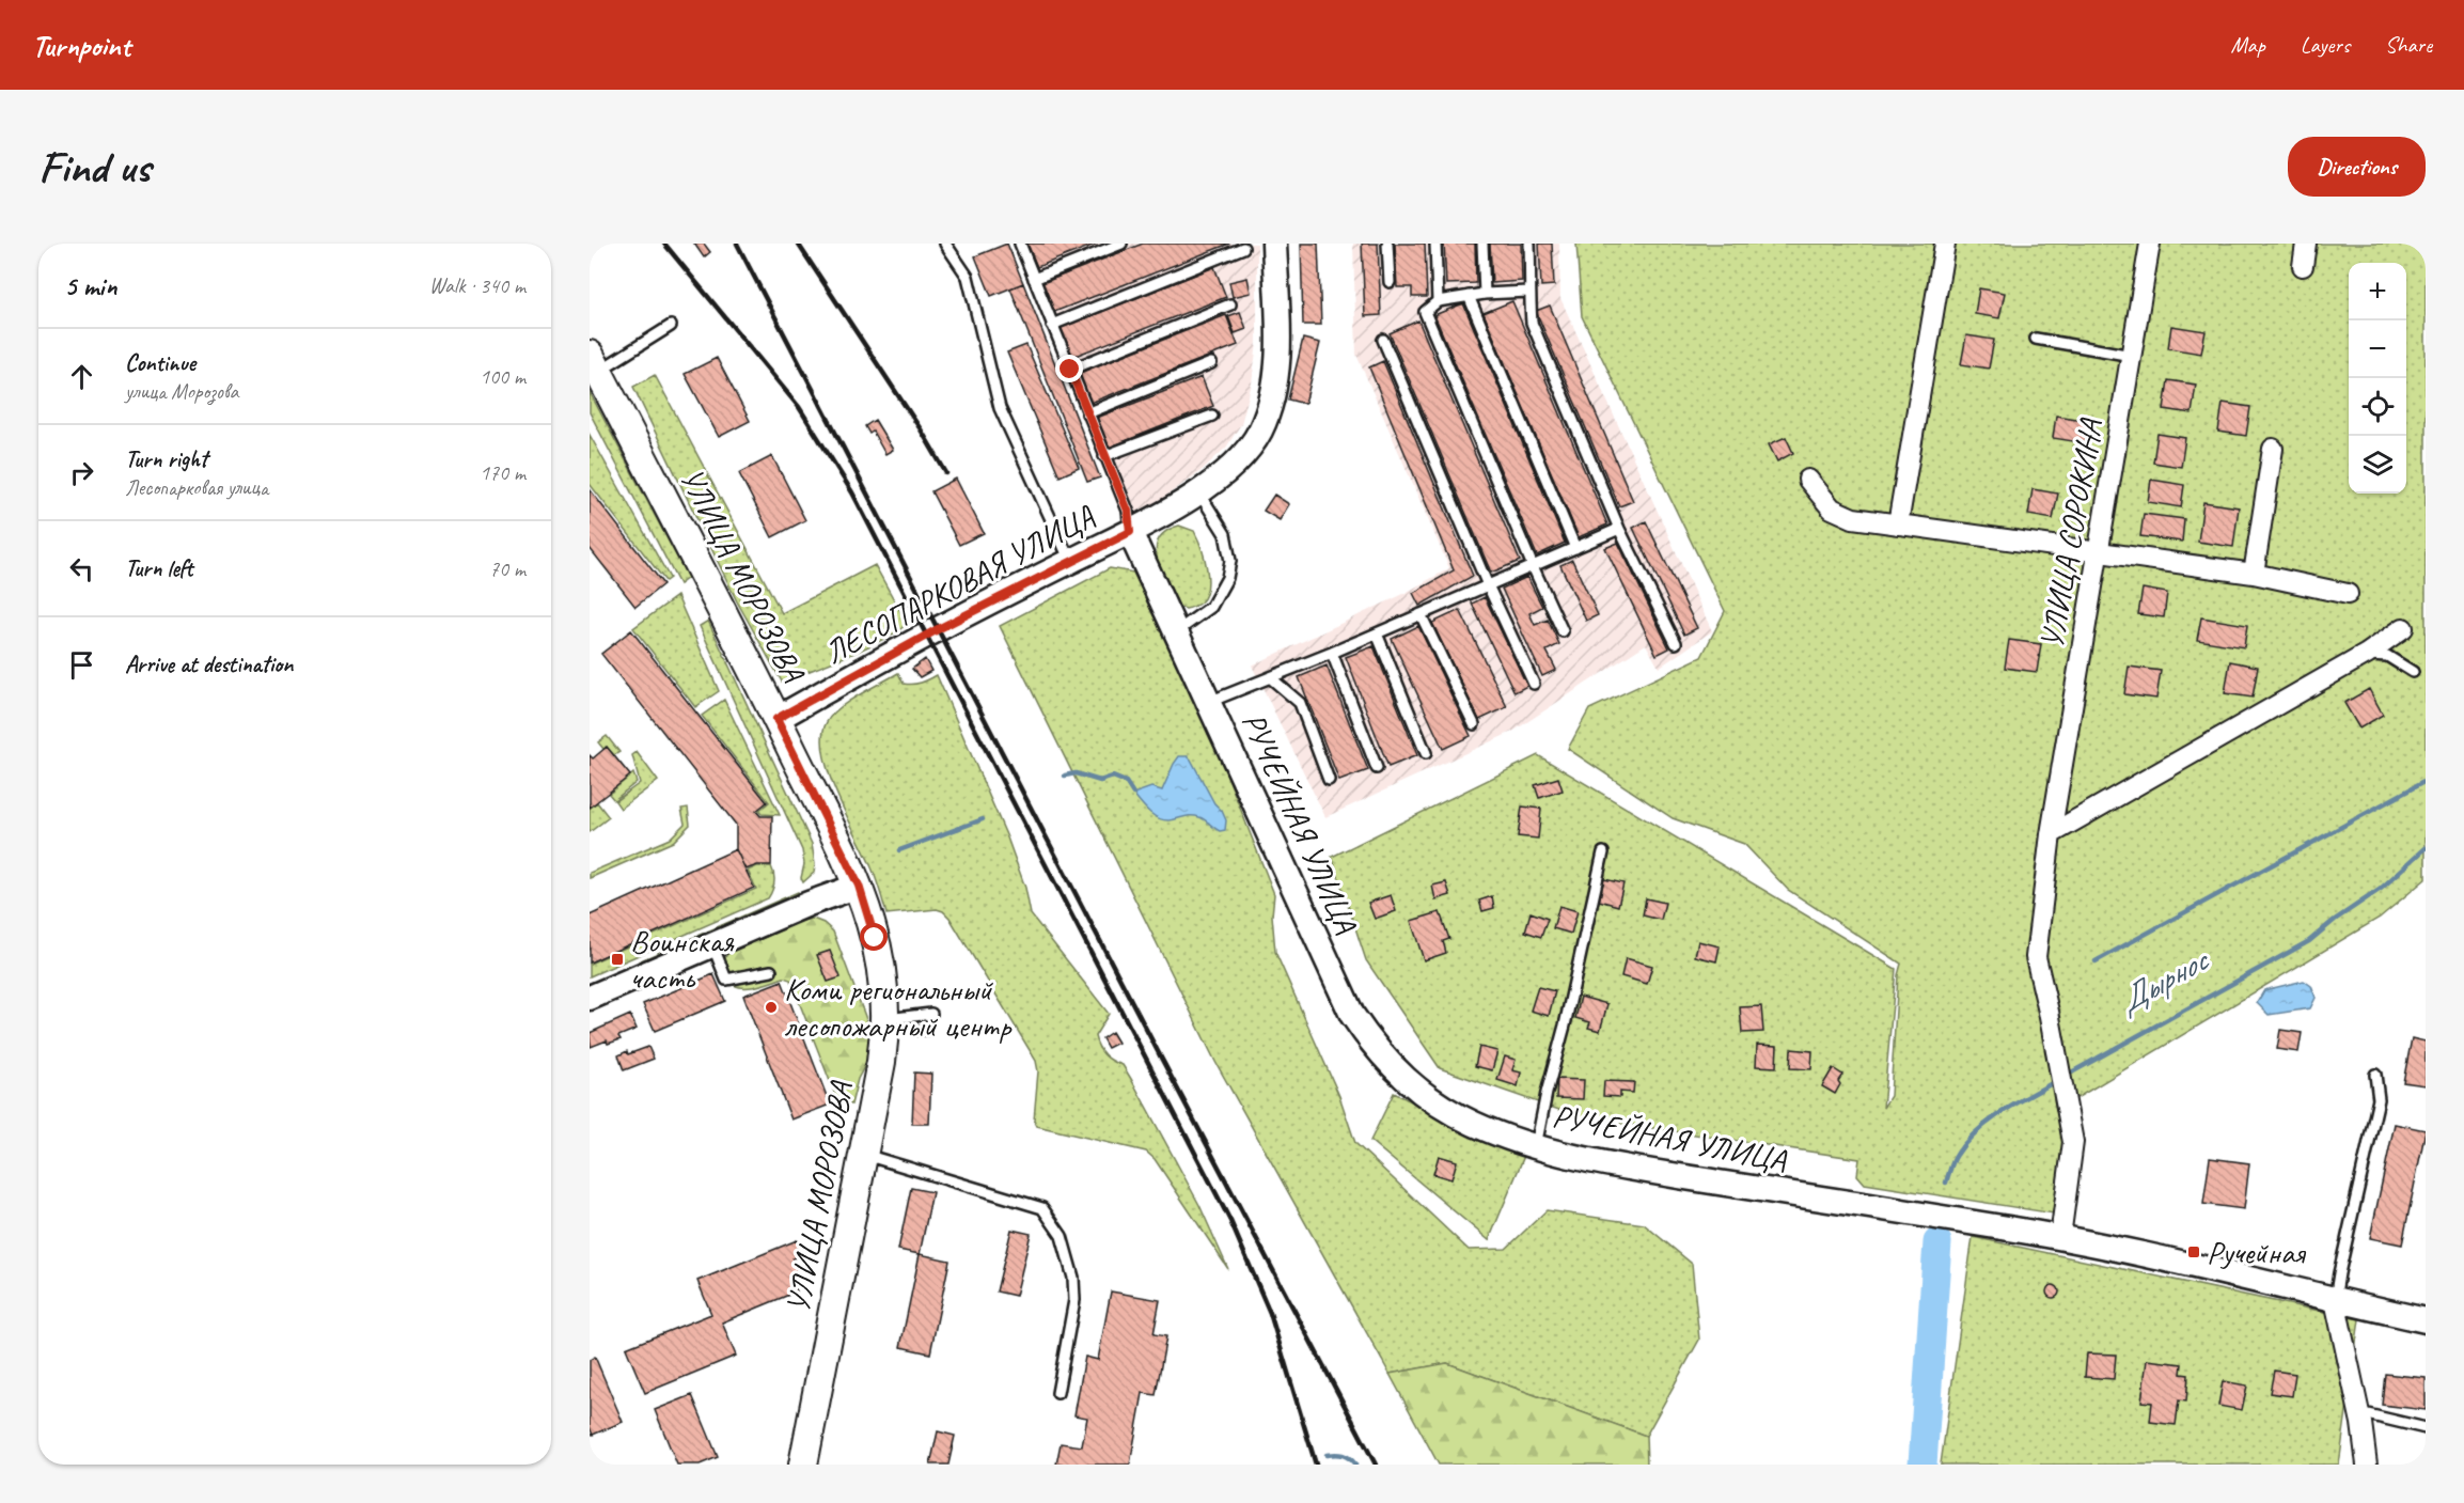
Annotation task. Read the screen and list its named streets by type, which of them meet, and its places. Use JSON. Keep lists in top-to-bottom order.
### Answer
{
  "streets": {
    "main road": ["УЛИЦА МОРОЗОВА"],
    "street": ["УЛИЦА СОРОКИНА", "ЛЕСОПАРКОВАЯ УЛИЦА", "РУЧЕЙНАЯ УЛИЦА"]
  },
  "crossings": [
    ["УЛИЦА СОРОКИНА", "РУЧЕЙНАЯ УЛИЦА"],
    ["УЛИЦА МОРОЗОВА", "ЛЕСОПАРКОВАЯ УЛИЦА"],
    ["ЛЕСОПАРКОВАЯ УЛИЦА", "РУЧЕЙНАЯ УЛИЦА"]
  ],
  "water": ["Дырнос"],
  "places": {
    "transit": ["Воинская часть", "Ручейная"],
    "other": ["Коми региональный лесопожарный центр"]
  },
  "page": {
    "header": "Turnpoint",
    "nav": ["Map", "Layers", "Share"],
    "buttons": "Directions",
    "title": "Find us",
    "heading": ["5 min", "Walk · 340 m"],
    "map_buttons": ["+", "−"],
    "list": [
      ["Continue", "улица Морозова", "100 m"],
      ["Turn right", "Лесопарковая улица", "170 m"],
      ["Turn left", "70 m"],
      "Arrive at destination"
    ]
  }
}
